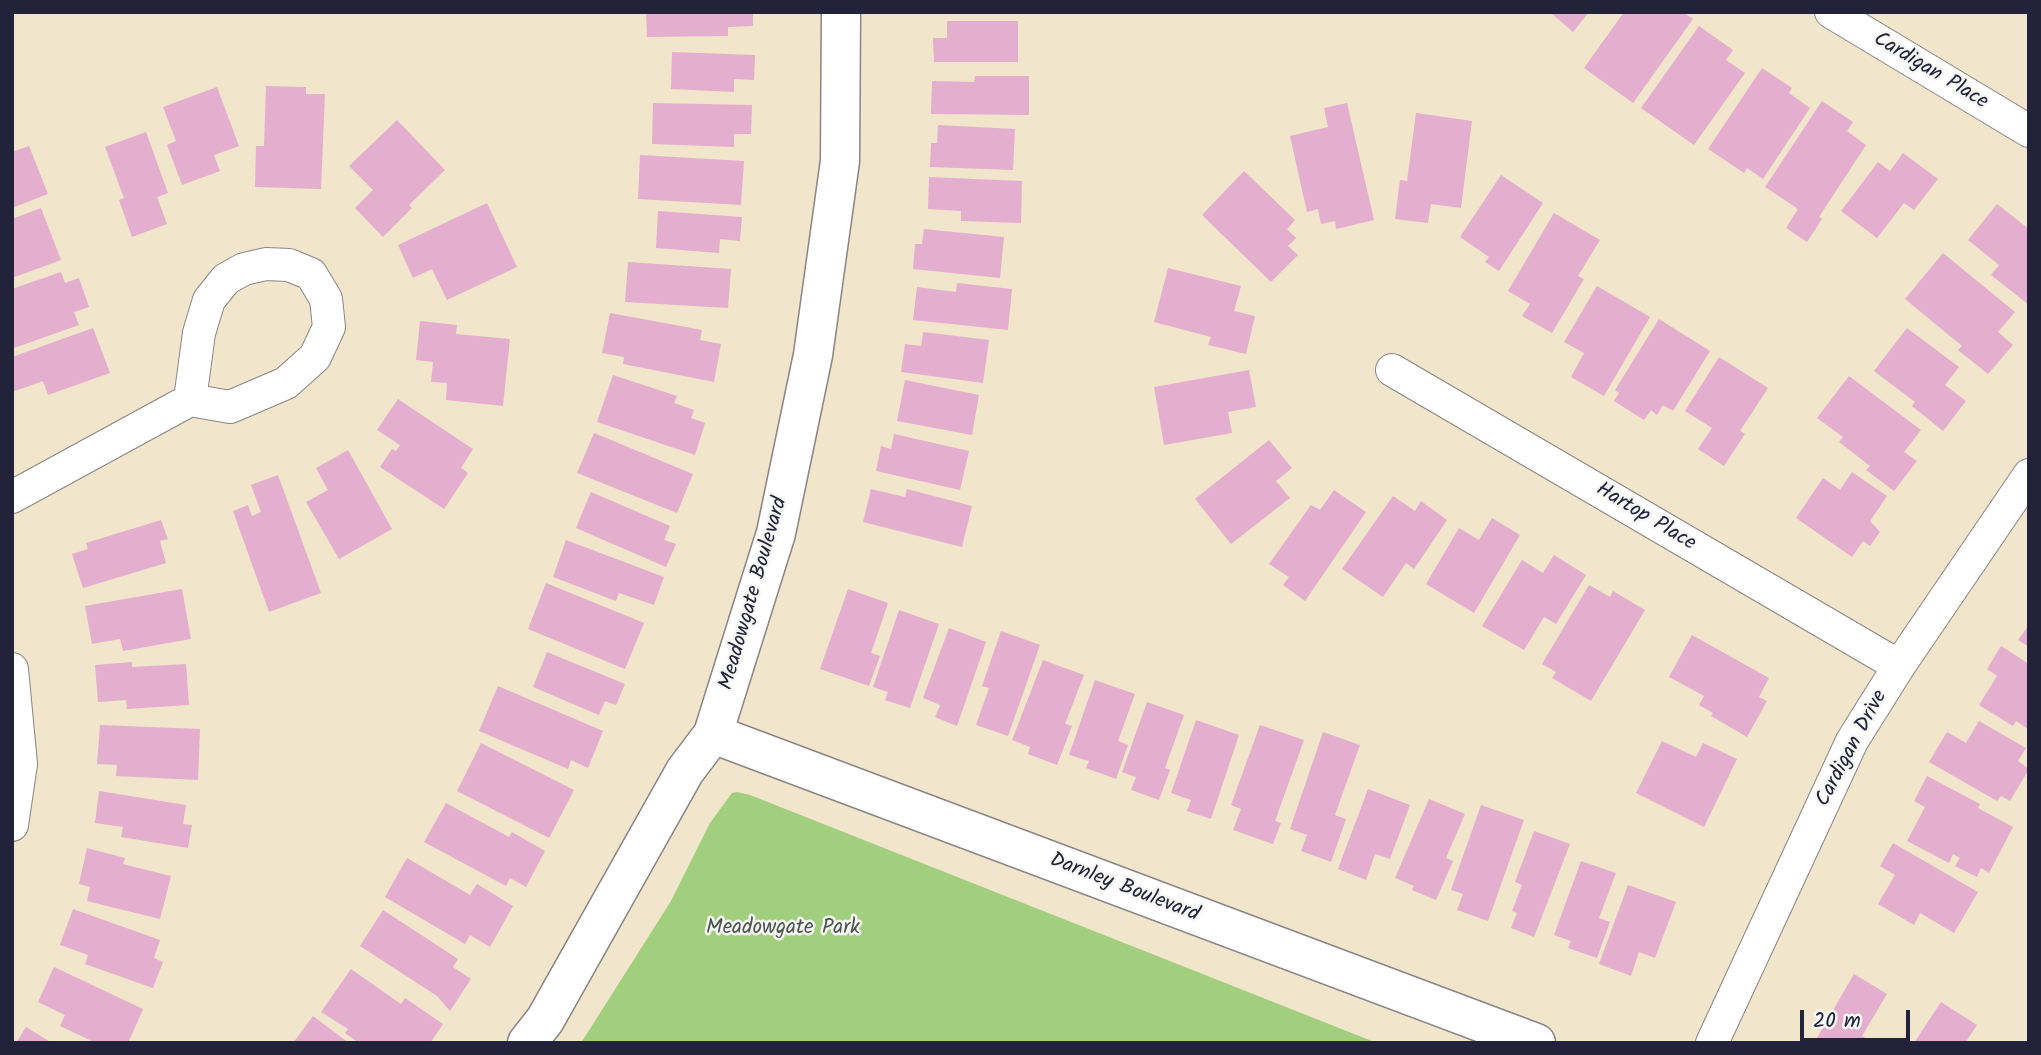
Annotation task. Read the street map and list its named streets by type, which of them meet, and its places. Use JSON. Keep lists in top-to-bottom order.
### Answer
{
  "streets": {
    "street": [
      "Cardigan Place",
      "Hartop Place",
      "Meadowgate Boulevard",
      "Cardigan Drive",
      "Darnley Boulevard"
    ]
  },
  "crossings": [
    ["Hartop Place", "Cardigan Drive"],
    ["Meadowgate Boulevard", "Darnley Boulevard"]
  ],
  "parks": ["Meadowgate Park"],
  "scale_bar": "20 m"
}
